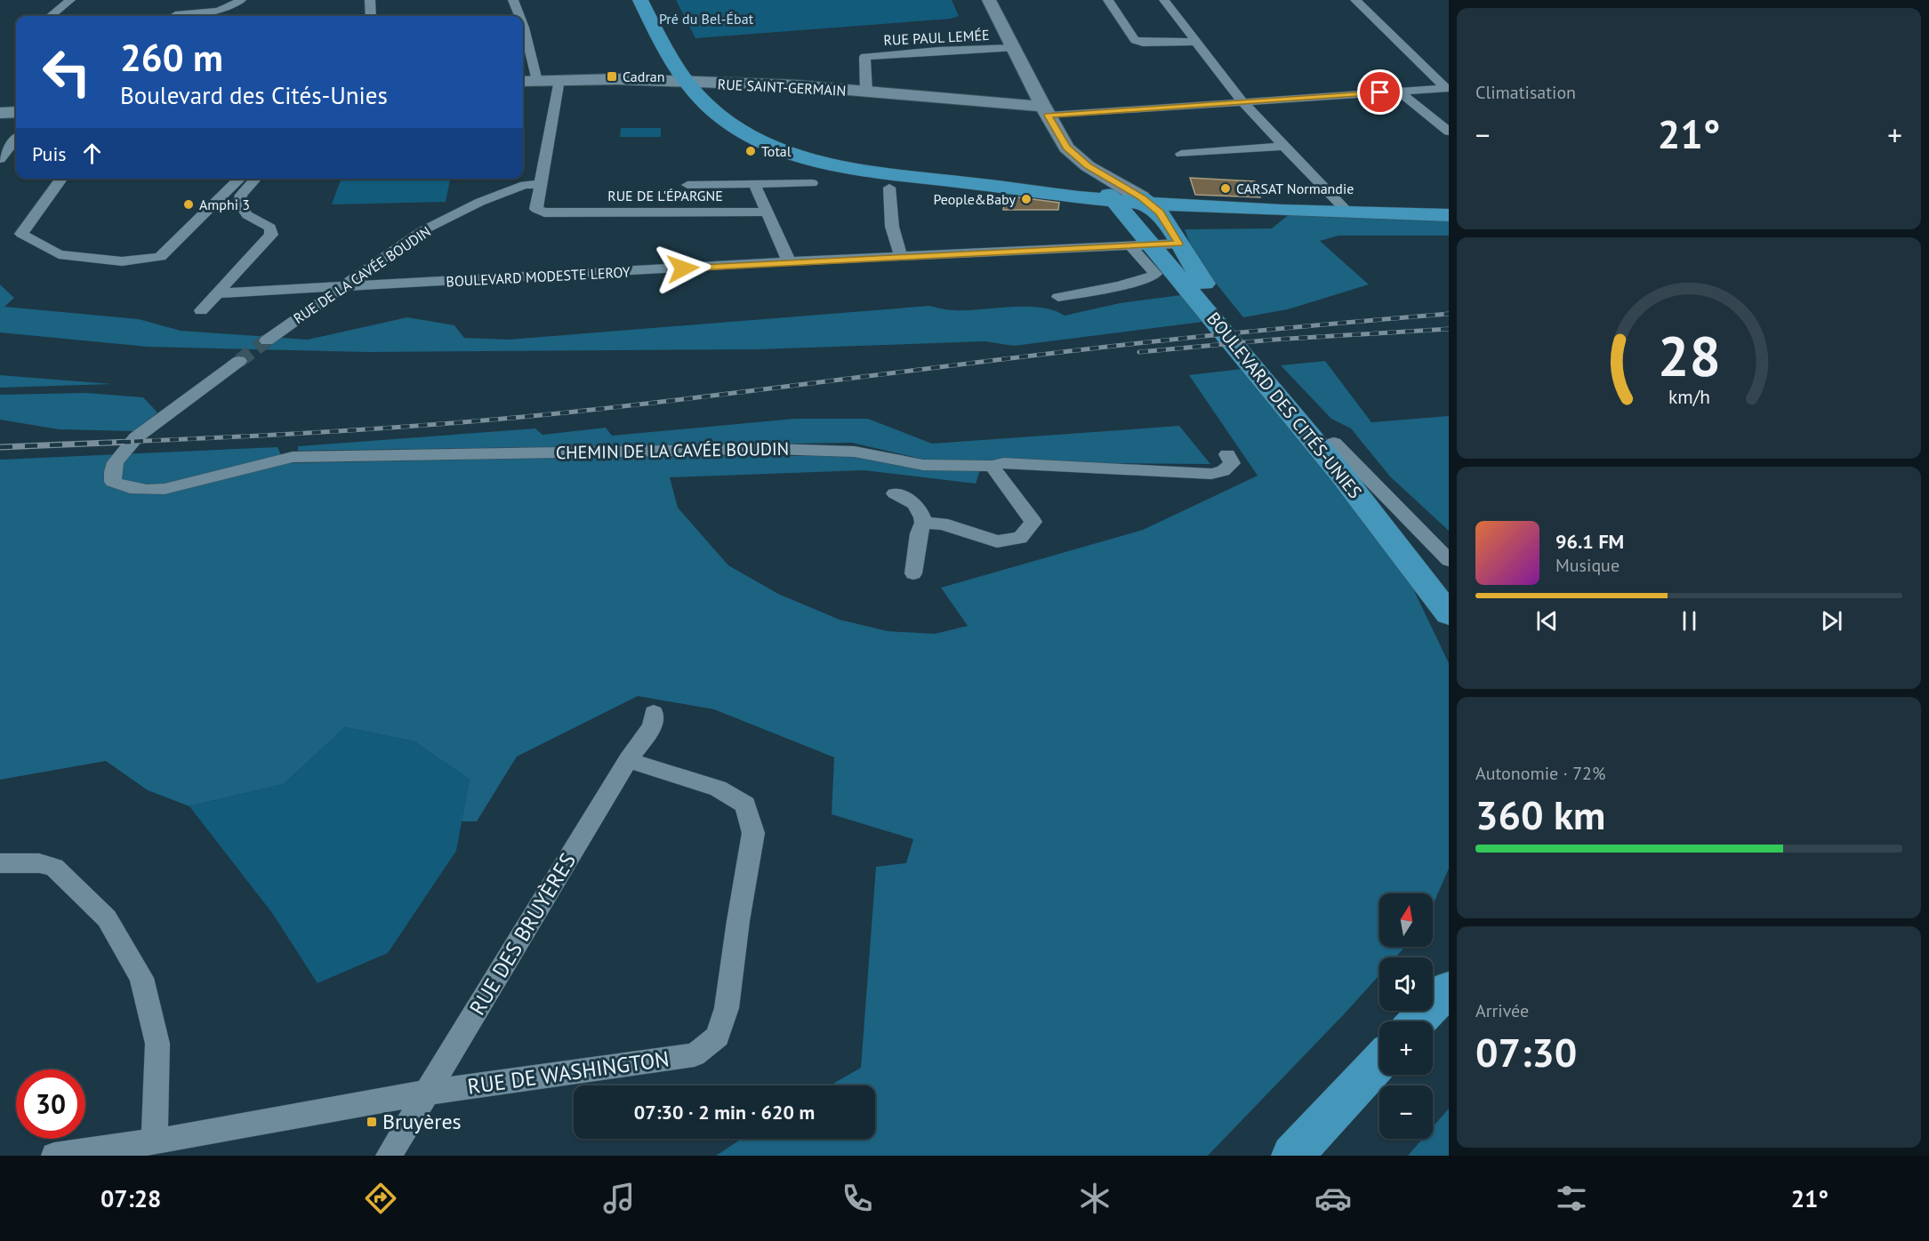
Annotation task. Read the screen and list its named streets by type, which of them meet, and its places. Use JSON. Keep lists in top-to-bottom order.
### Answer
{
  "streets": {
    "main road": ["BOULEVARD DES CITÉS-UNIES"],
    "street": [
      "RUE PAUL LEMÉE",
      "RUE SAINT-GERMAIN",
      "RUE DE L'ÉPARGNE",
      "RUE DE LA CAVÉE BOUDIN",
      "BOULEVARD MODESTE LEROY",
      "CHEMIN DE LA CAVÉE BOUDIN",
      "RUE DES BRUYÈRES",
      "RUE DE WASHINGTON"
    ]
  },
  "crossings": [
    ["RUE PAUL LEMÉE", "RUE SAINT-GERMAIN"],
    ["RUE DE L'ÉPARGNE", "RUE DE LA CAVÉE BOUDIN"],
    ["RUE DE LA CAVÉE BOUDIN", "BOULEVARD MODESTE LEROY"],
    ["BOULEVARD MODESTE LEROY", "BOULEVARD DES CITÉS-UNIES"],
    ["RUE DES BRUYÈRES", "RUE DE WASHINGTON"]
  ],
  "parks": ["Pré du Bel-Ébat"],
  "places": {
    "transit": ["Cadran", "Bruyères"],
    "other": [
      "Total",
      "CARSAT Normandie",
      "People&Baby",
      "Amphi 3"
    ]
  },
  "north": "top",
  "page": {
    "tile": [
      "Climatisation",
      ["Autonomie · 72%", "360 km"],
      ["Arrivée", "07:30"]
    ],
    "turn": ["260 m", "Boulevard des Cités-Unies"],
    "heat": ["−", "21°", "+"],
    "then": "Puis",
    "song": ["96.1 FM", "Musique"],
    "map_buttons": ["+", "−"],
    "limit": "30",
    "trip": "07:30 · 2 min · 620 m",
    "tabs": ["07:28", "21°"],
    "gauge": ["28", "km/h"]
  }
}
